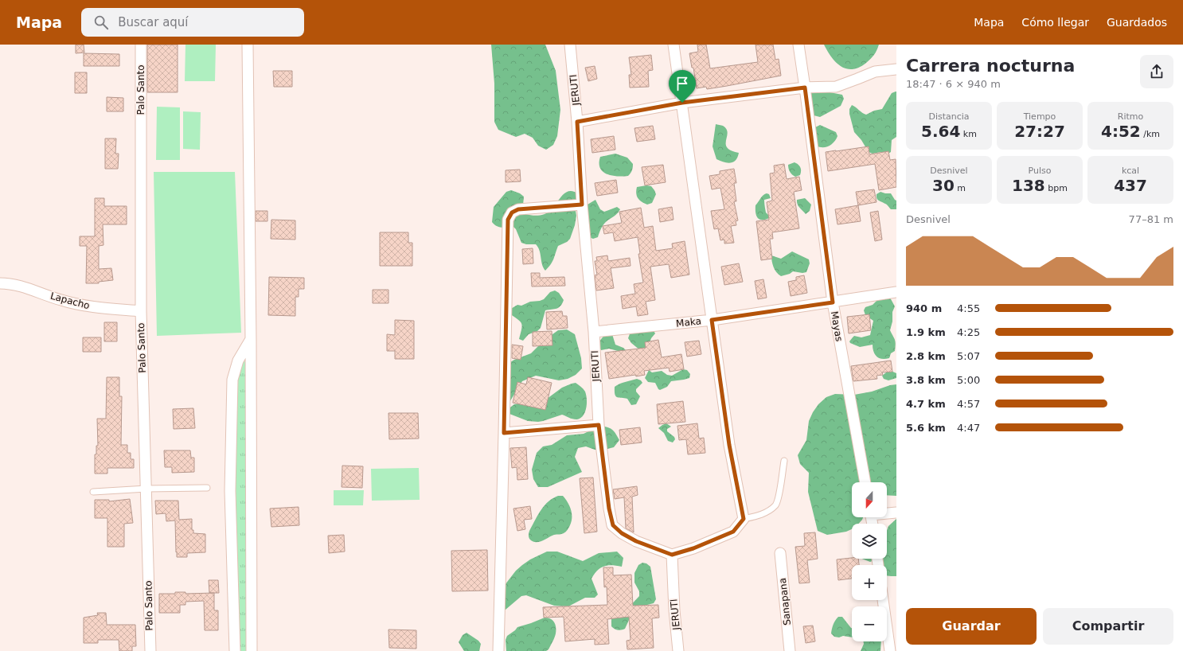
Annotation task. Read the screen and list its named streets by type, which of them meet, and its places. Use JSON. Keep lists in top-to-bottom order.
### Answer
{
  "streets": {
    "street": [
      "Palo Santo",
      "JERUTI",
      "Lapacho",
      "Maka",
      "Mayas",
      "Sanapana"
    ]
  },
  "crossings": [
    ["Palo Santo", "Lapacho"],
    ["JERUTI", "Maka"],
    ["Maka", "Mayas"]
  ],
  "north": "bottom",
  "page": {
    "header": "Mapa",
    "search": "Buscar aquí",
    "nav": ["Mapa", "Cómo llegar", "Guardados"],
    "heading": ["Carrera nocturna", "18:47 · 6 × 940 m"],
    "stats": [
      ["Distancia", "5.64 km"],
      ["Tiempo", "27:27"],
      ["Ritmo", "4:52 /km"],
      ["Desnivel", "30 m"],
      ["Pulso", "138 bpm"],
      ["kcal", "437"]
    ],
    "chart": ["Desnivel", "77–81 m"],
    "list": [
      {
        "name": "940 m",
        "note": "4:55"
      },
      {
        "name": "1.9 km",
        "note": "4:25"
      },
      {
        "name": "2.8 km",
        "note": "5:07"
      },
      {
        "name": "3.8 km",
        "note": "5:00"
      },
      {
        "name": "4.7 km",
        "note": "4:57"
      },
      {
        "name": "5.6 km",
        "note": "4:47"
      }
    ],
    "map_buttons": ["+", "−"],
    "buttons": ["Guardar", "Compartir"]
  }
}
